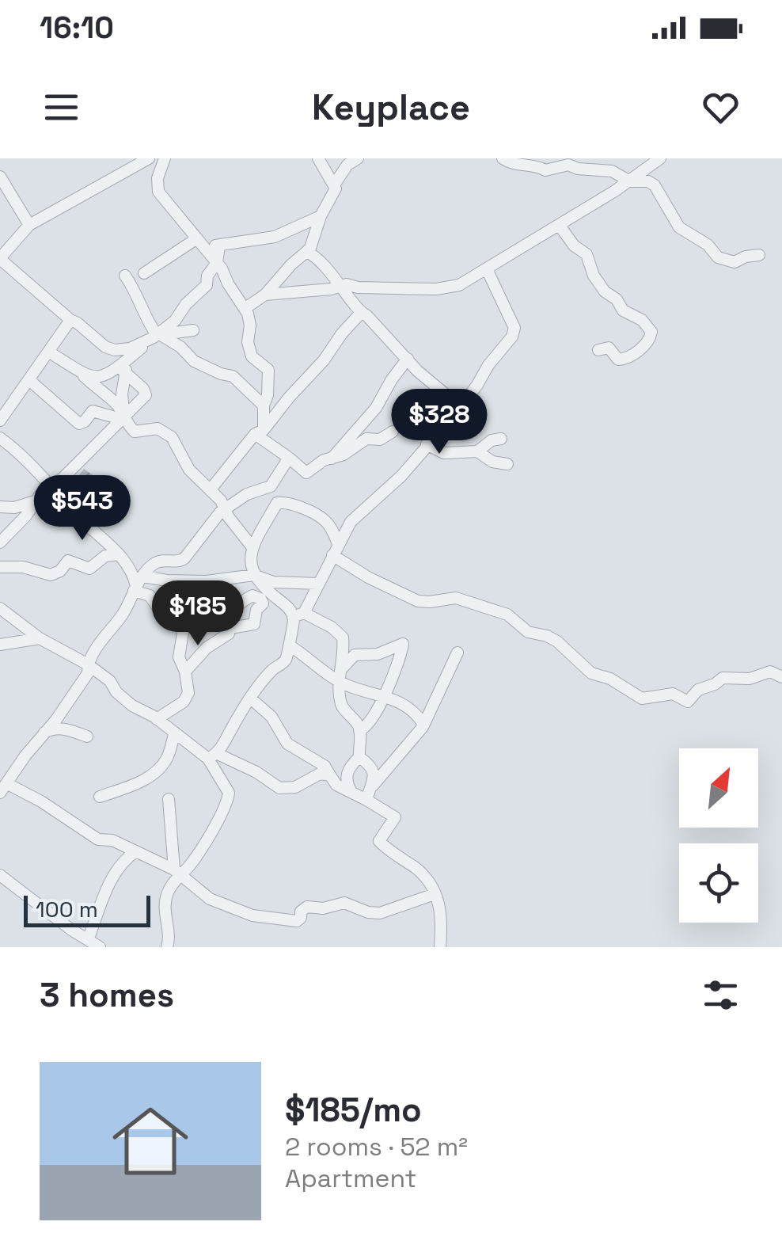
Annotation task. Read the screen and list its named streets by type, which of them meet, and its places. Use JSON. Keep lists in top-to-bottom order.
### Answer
{
  "scale_bar": "100 m",
  "north": "top right",
  "page": {
    "status": "16:10",
    "header": "Keyplace",
    "price": ["$328", "$543", "$185"],
    "scale": "100 m",
    "heading": "3 homes",
    "list": [
      {
        "name": "$185/mo",
        "note": "2 rooms · 52 m² · Apartment"
      }
    ]
  }
}
